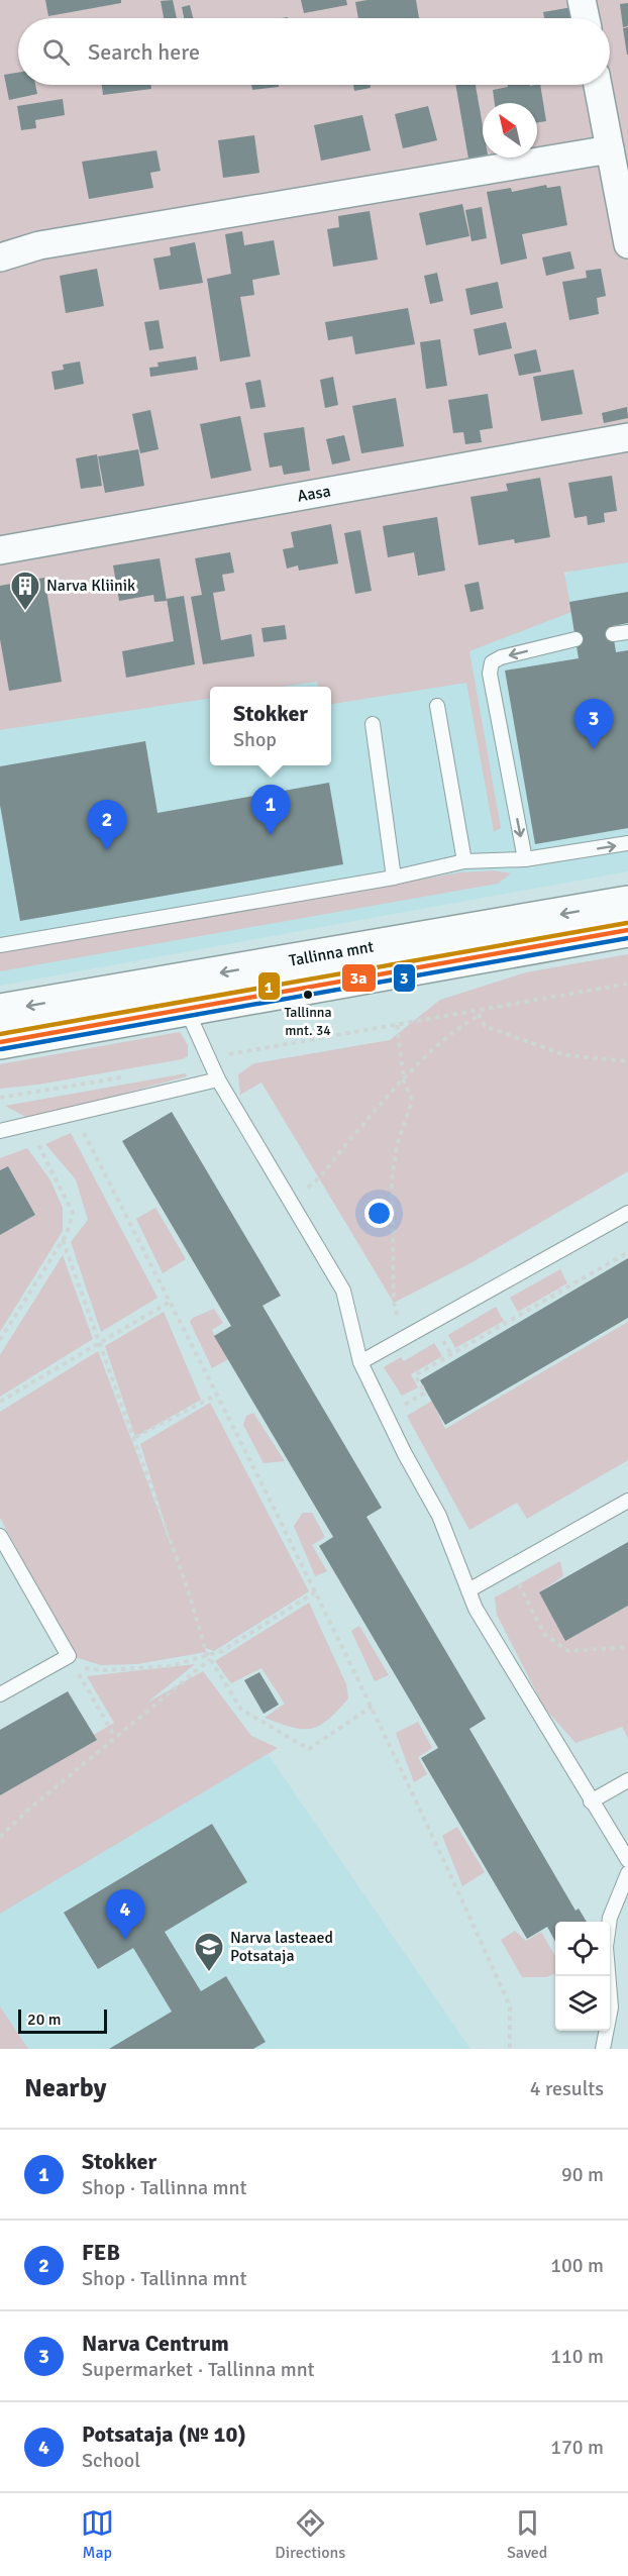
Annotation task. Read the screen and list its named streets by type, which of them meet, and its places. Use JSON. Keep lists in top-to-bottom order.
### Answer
{
  "streets": {
    "highway": ["Tallinna mnt"],
    "street": ["Aasa"]
  },
  "places": {
    "building": ["Narva Kliinik"],
    "other": ["Tallinna mnt. 34"],
    "school or university": ["Narva lasteaed Potsataja"]
  },
  "lines": ["transit line 1", "transit line 3a", "transit line 3"],
  "scale_bar": "20 m",
  "north": "top left",
  "page": {
    "search": "Search here",
    "popup": ["Stokker", "Shop"],
    "pins": [
      "3",
      "1",
      "2",
      "4"
    ],
    "scale": "20 m",
    "heading": ["Nearby", "4 results"],
    "list": [
      {
        "mark": "1",
        "name": "Stokker",
        "note": "Shop · Tallinna mnt",
        "value": "90 m"
      },
      {
        "mark": "2",
        "name": "FEB",
        "note": "Shop · Tallinna mnt",
        "value": "100 m"
      },
      {
        "mark": "3",
        "name": "Narva Centrum",
        "note": "Supermarket · Tallinna mnt",
        "value": "110 m"
      },
      {
        "mark": "4",
        "name": "Potsataja (№ 10)",
        "note": "School",
        "value": "170 m"
      }
    ],
    "nav": ["Map", "Directions", "Saved"]
  }
}
